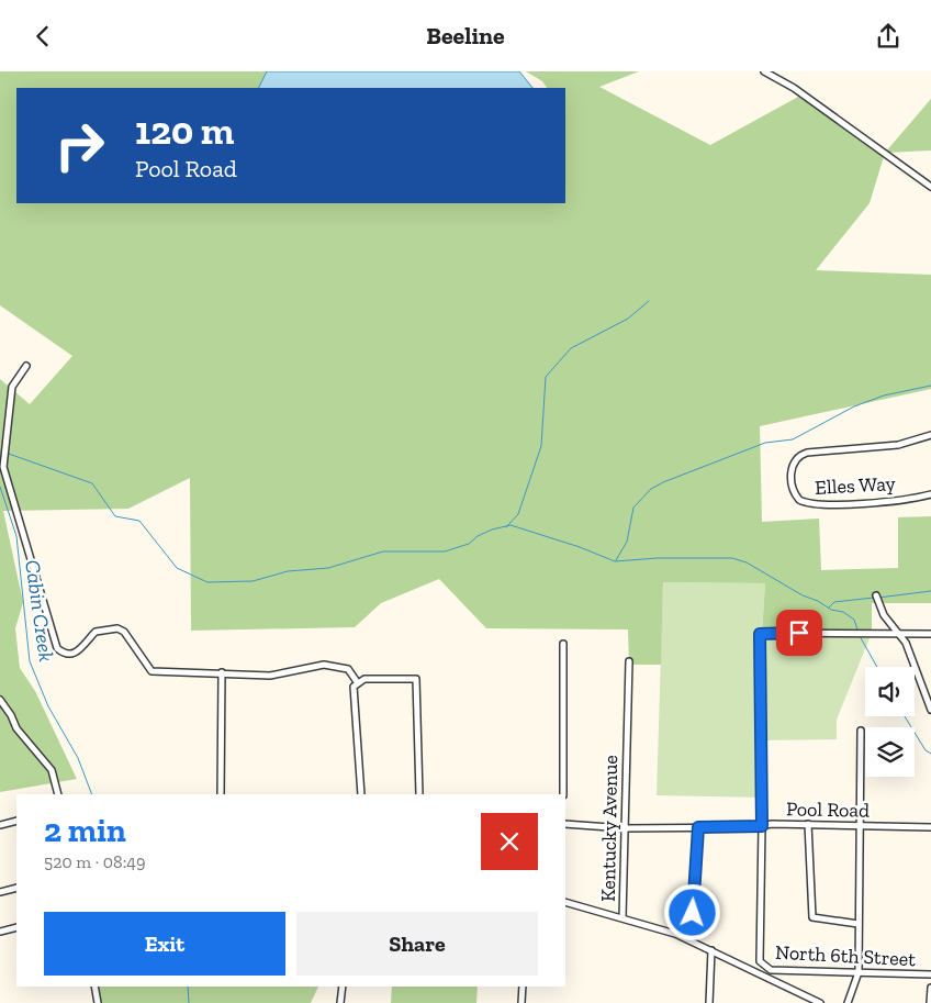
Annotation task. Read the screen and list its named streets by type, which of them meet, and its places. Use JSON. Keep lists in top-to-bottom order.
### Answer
{
  "streets": {
    "street": [
      "Elles Way",
      "Pool Road",
      "Kentucky Avenue",
      "North 6th Street"
    ]
  },
  "crossings": [
    ["Pool Road", "Kentucky Avenue"],
    ["Pool Road", "North 6th Street"]
  ],
  "water": ["Cabin Creek"],
  "page": {
    "header": "Beeline",
    "turn": ["120 m", "Pool Road"],
    "heading": ["2 min", "520 m · 08:49"],
    "buttons": ["Exit", "Share"]
  }
}
